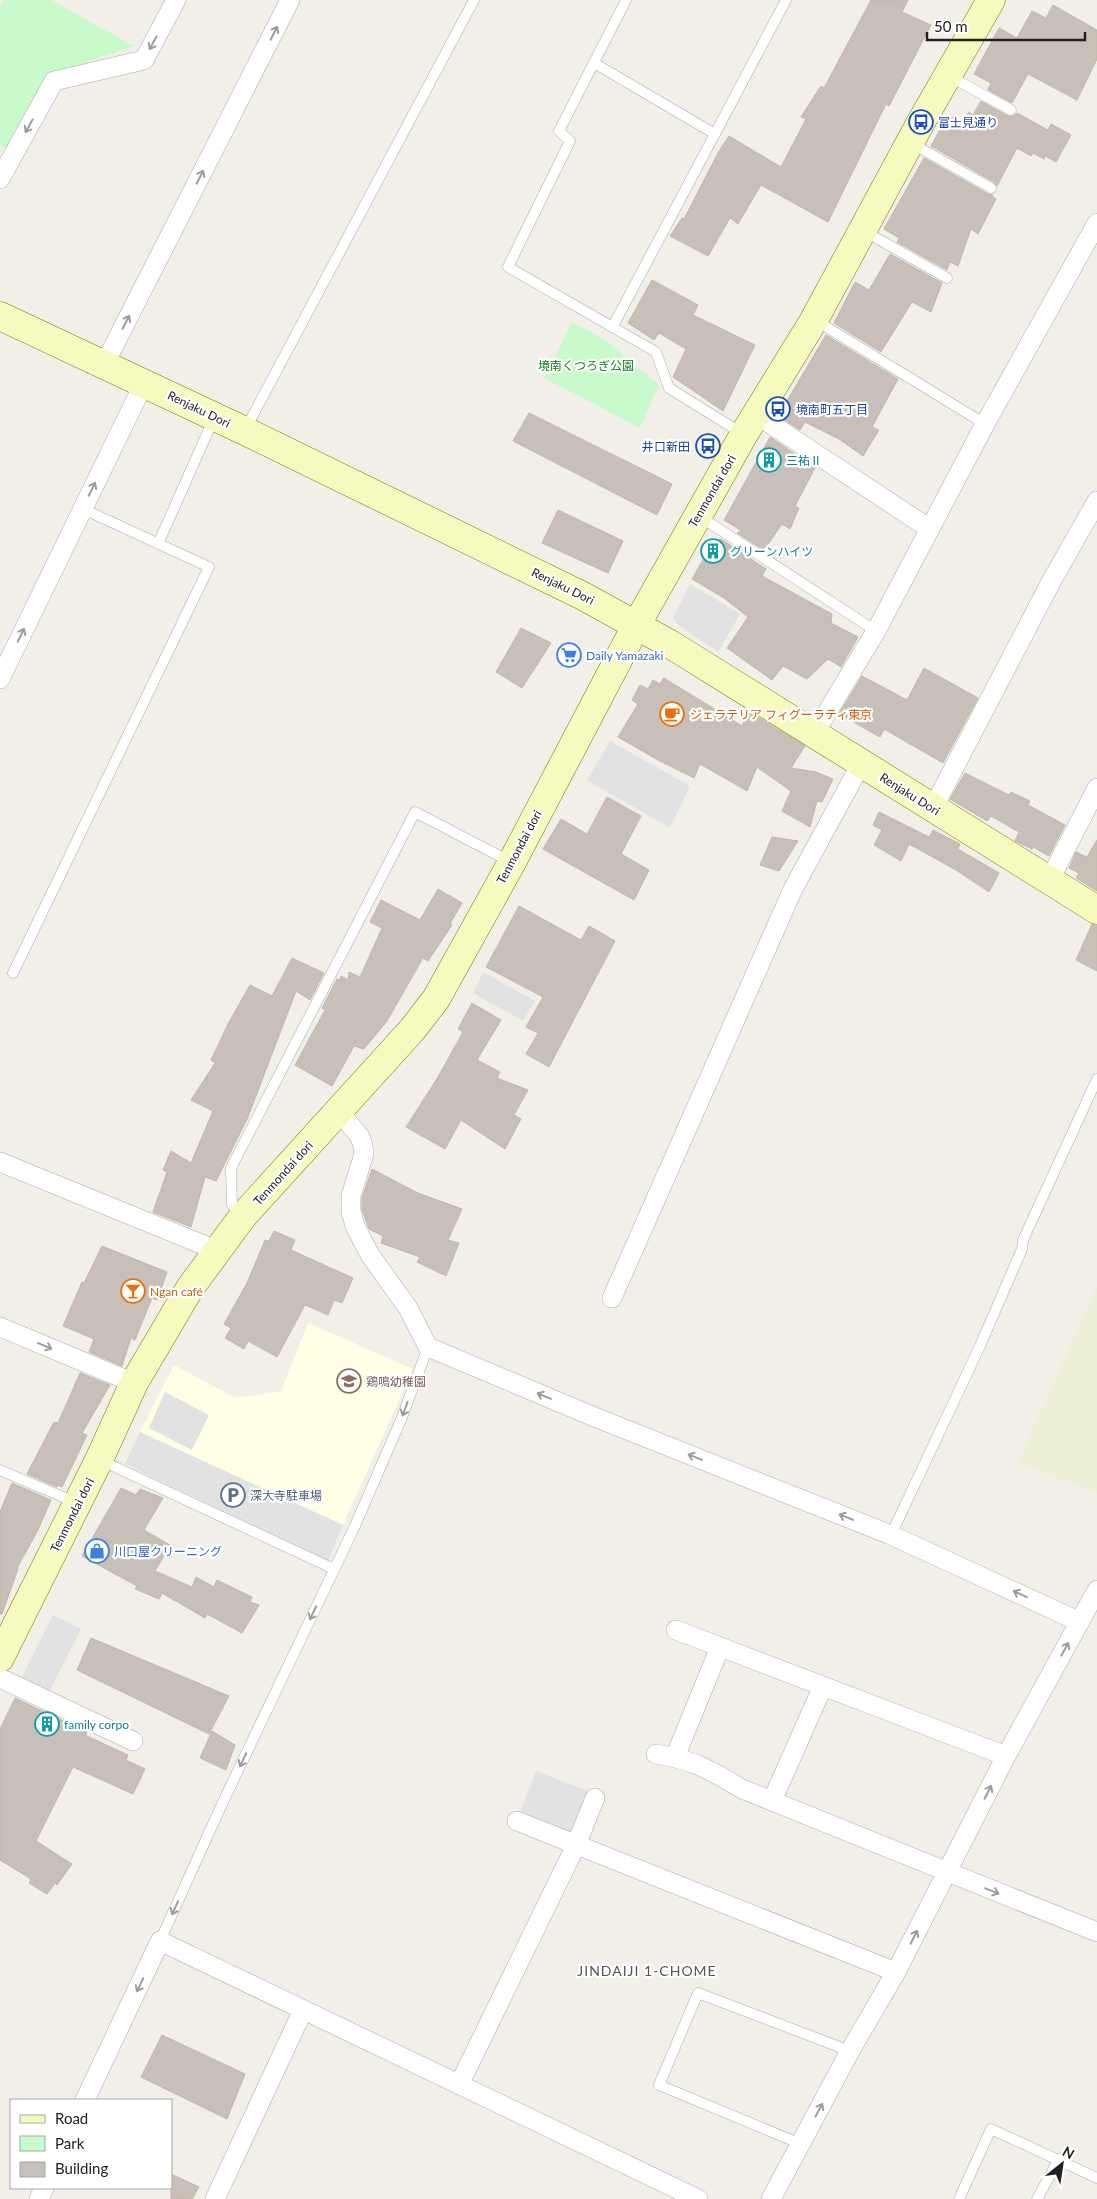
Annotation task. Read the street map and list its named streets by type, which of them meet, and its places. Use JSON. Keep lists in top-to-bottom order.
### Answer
{
  "streets": {
    "main road": ["Renjaku Dori", "Tenmondai dori"]
  },
  "crossings": [
    ["Renjaku Dori", "Tenmondai dori"]
  ],
  "districts": ["JINDAIJI 1-CHOME"],
  "parks": ["境南くつろぎ公園"],
  "places": {
    "bus stop": ["富士見通り", "境南町五丁目", "井口新田"],
    "building": ["三祐Ⅱ", "グリーンハイツ", "family corpo"],
    "supermarket": ["Daily Yamazaki"],
    "cafe": ["ジェラテリア フィグーラティ東京"],
    "bar": ["Ngan café"],
    "school or university": ["鶏鳴幼稚園"],
    "parking": ["深大寺駐車場"],
    "shop": ["川口屋クリーニング"]
  },
  "legend": ["Road", "Park", "Building"],
  "scale_bar": "50 m",
  "north": "top right"
}
